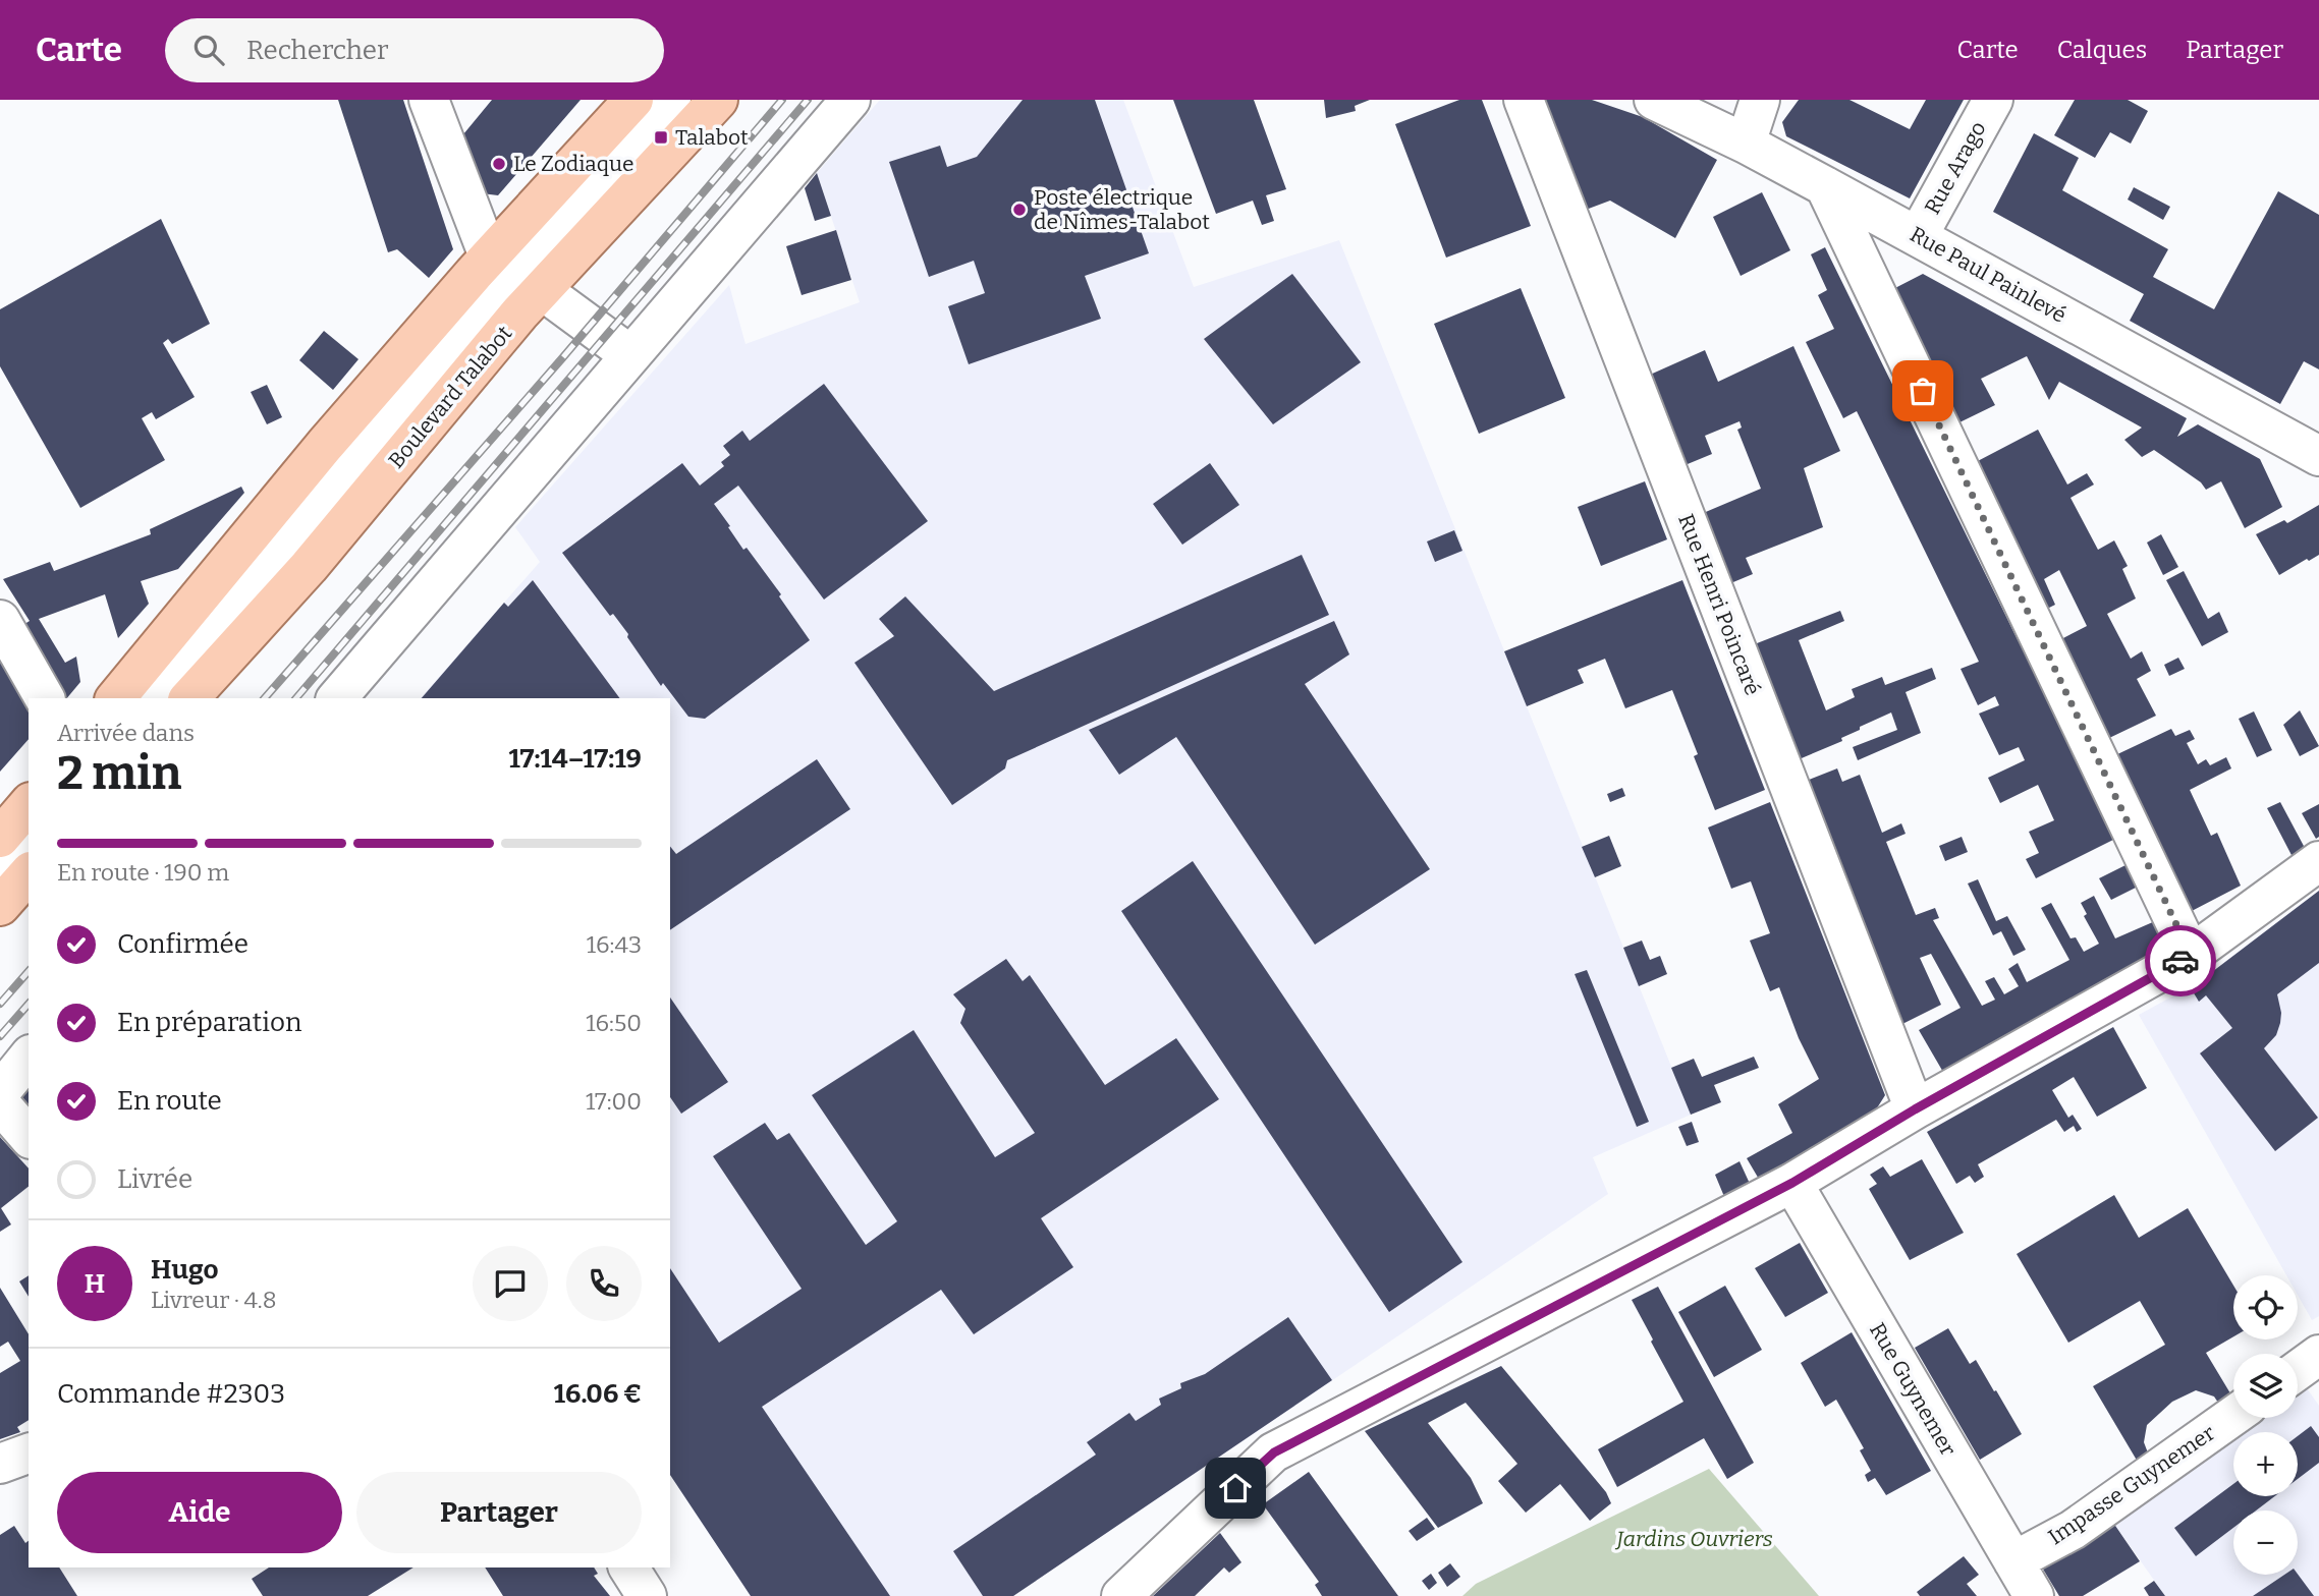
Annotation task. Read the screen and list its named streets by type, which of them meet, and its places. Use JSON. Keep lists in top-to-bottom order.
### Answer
{
  "streets": {
    "main road": ["Boulevard Talabot"],
    "street": [
      "Rue Arago",
      "Rue Paul Painlevé",
      "Rue Henri Poincaré",
      "Rue Guynemer",
      "Impasse Guynemer"
    ]
  },
  "crossings": [
    ["Rue Arago", "Rue Paul Painlevé"],
    ["Rue Guynemer", "Impasse Guynemer"]
  ],
  "parks": ["Jardins Ouvriers"],
  "places": {
    "transit": ["Talabot"],
    "other": ["Le Zodiaque", "Poste électrique de Nîmes-Talabot"]
  },
  "page": {
    "header": "Carte",
    "search": "Rechercher",
    "nav": ["Carte", "Calques", "Partager"],
    "heading": ["2 min", "Arrivée dans", "17:14–17:19"],
    "panel": [
      "Hugo",
      "Livreur · 4.8",
      "Commande #2303",
      "16.06 €"
    ],
    "bar": "En route · 190 m",
    "list": [
      ["Confirmée", "16:43"],
      ["En préparation", "16:50"],
      ["En route", "17:00"],
      "Livrée"
    ],
    "round": "H",
    "map_buttons": ["+", "−"],
    "buttons": ["Aide", "Partager"]
  }
}
